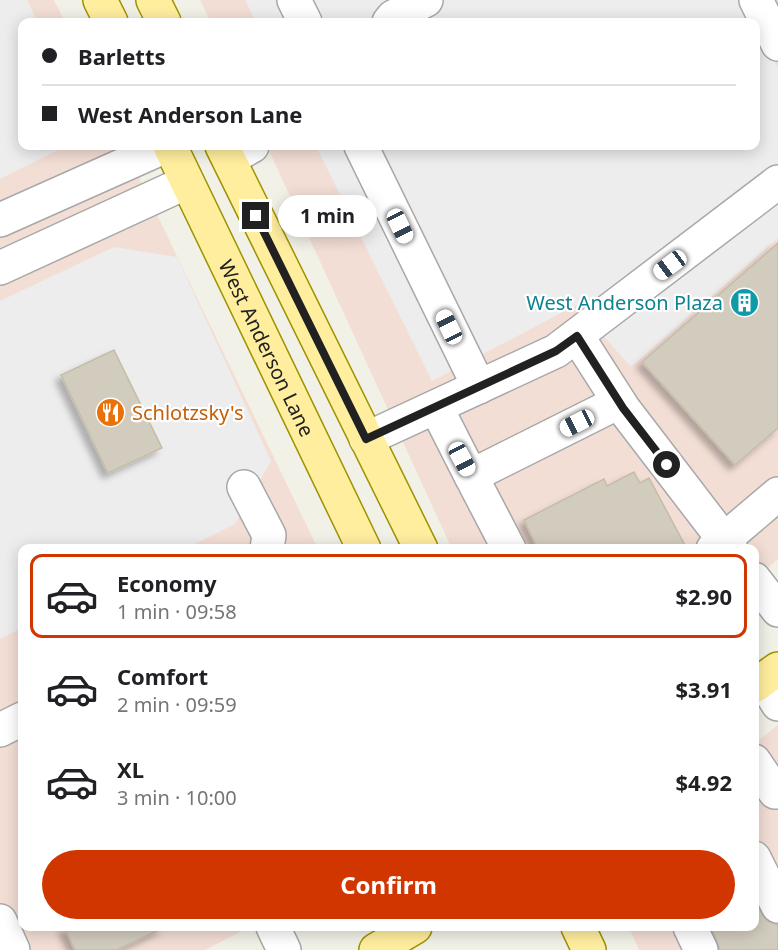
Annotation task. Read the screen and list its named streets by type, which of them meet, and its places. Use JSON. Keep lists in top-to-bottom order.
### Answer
{
  "streets": {
    "main road": ["West Anderson Lane"]
  },
  "places": {
    "building": ["West Anderson Plaza"],
    "restaurant": ["Schlotzsky's"]
  },
  "page": {
    "banner": ["Barletts", "West Anderson Lane"],
    "bubble": "1 min",
    "list": [
      {
        "name": "Economy",
        "note": "1 min · 09:58",
        "value": "$2.90"
      },
      {
        "name": "Comfort",
        "note": "2 min · 09:59",
        "value": "$3.91"
      },
      {
        "name": "XL",
        "note": "3 min · 10:00",
        "value": "$4.92"
      }
    ],
    "buttons": "Confirm"
  }
}
